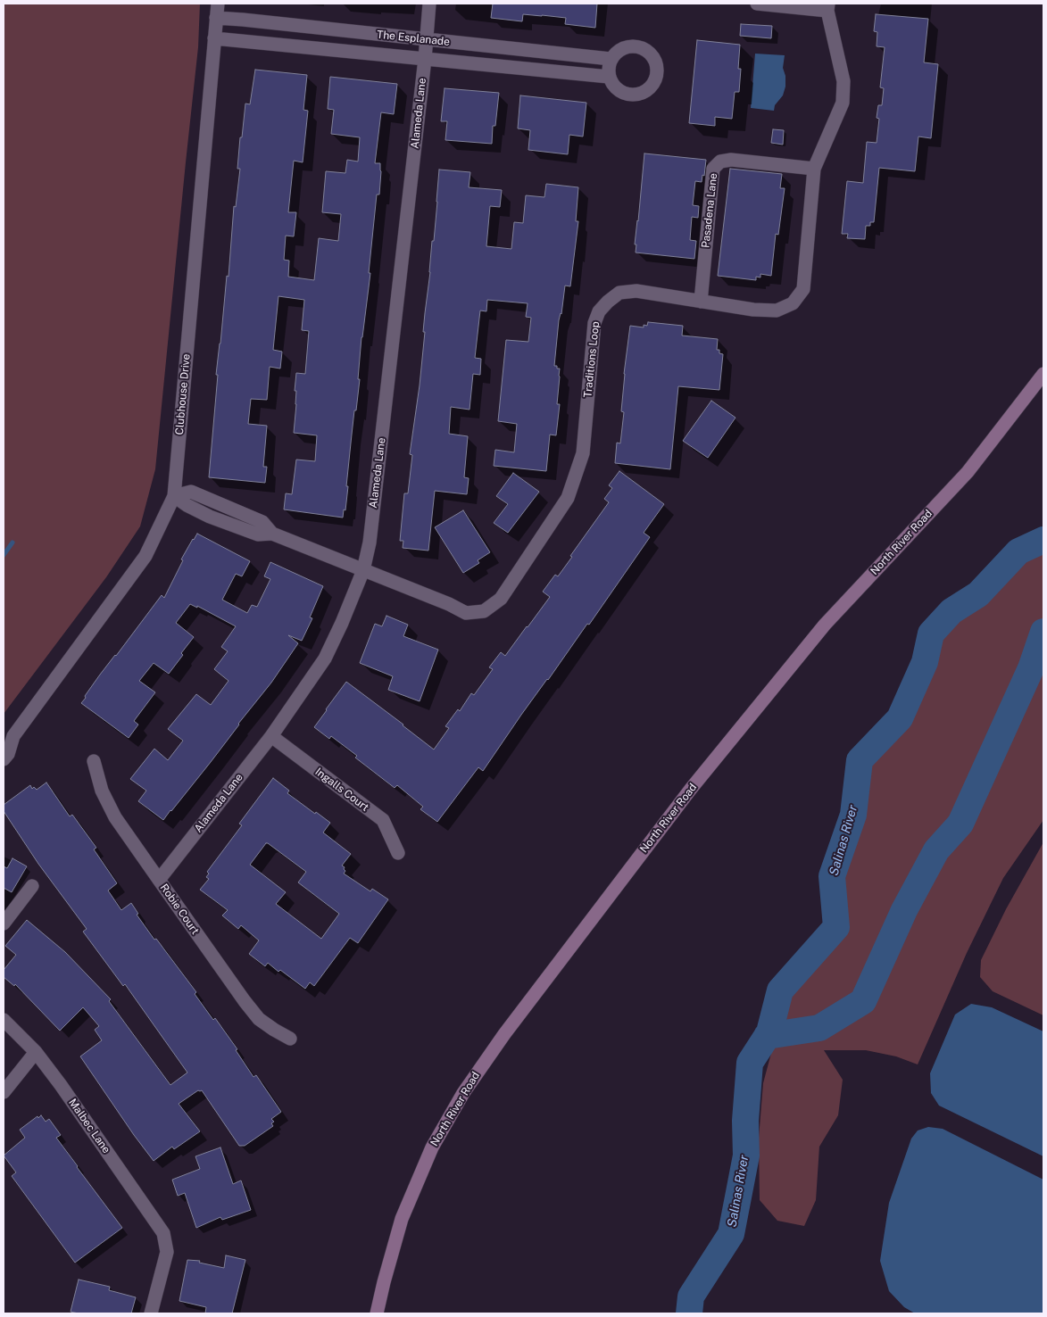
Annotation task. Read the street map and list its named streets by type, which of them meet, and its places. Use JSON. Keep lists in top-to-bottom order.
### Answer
{
  "streets": {
    "main road": ["North River Road"],
    "street": [
      "The Esplanade",
      "Alameda Lane",
      "Pasadena Lane",
      "Traditions Loop",
      "Clubhouse Drive",
      "Ingalls Court",
      "Robie Court",
      "Malbec Lane"
    ]
  },
  "crossings": [
    ["The Esplanade", "Alameda Lane"],
    ["The Esplanade", "Clubhouse Drive"],
    ["Alameda Lane", "Traditions Loop"],
    ["Alameda Lane", "Ingalls Court"],
    ["Alameda Lane", "Robie Court"],
    ["Pasadena Lane", "Traditions Loop"],
    ["Traditions Loop", "Clubhouse Drive"]
  ],
  "water": ["Salinas River"]
}
